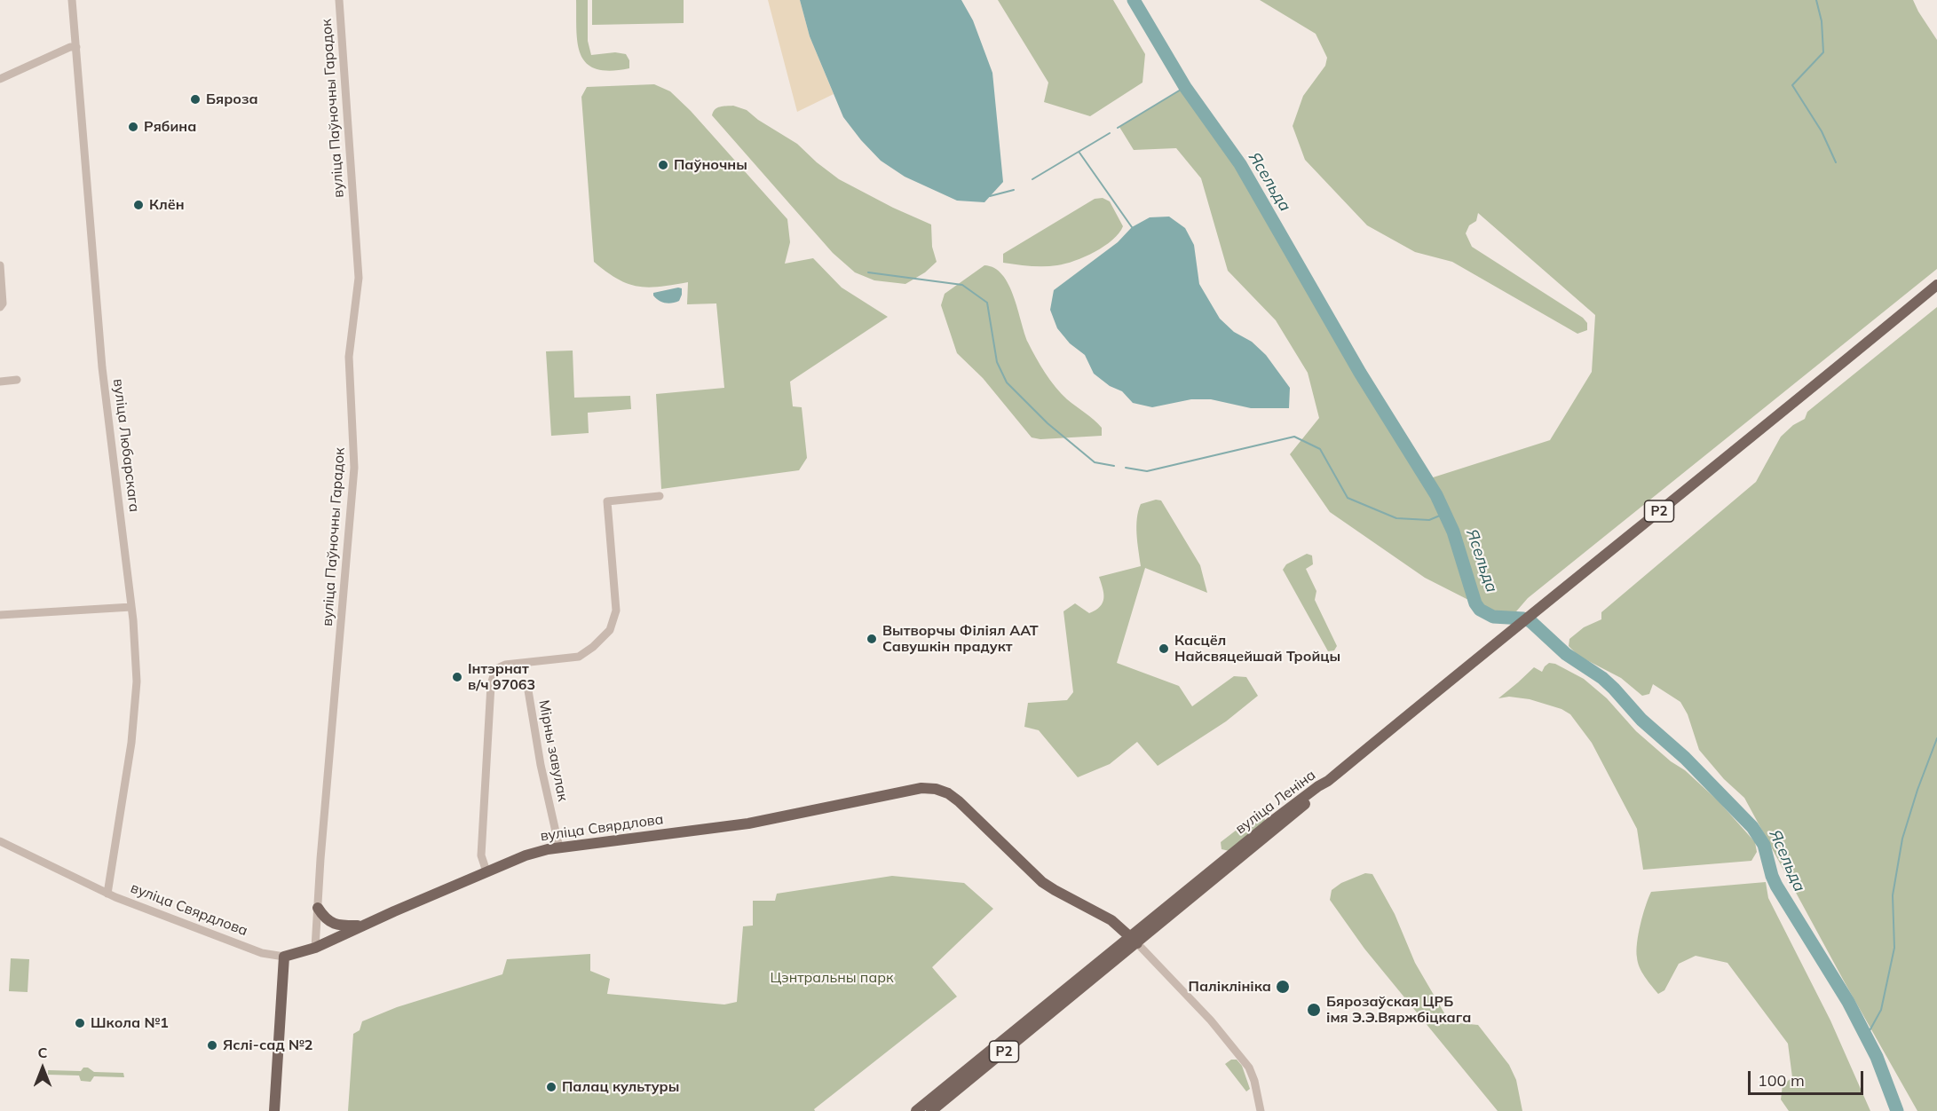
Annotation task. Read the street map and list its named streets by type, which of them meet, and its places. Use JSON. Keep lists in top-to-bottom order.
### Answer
{
  "streets": {
    "main road": ["Р2", "вуліца Леніна", "вуліца Свярдлова"],
    "street": ["вуліца Паўночны Гарадок", "вуліца Любарскага", "Мірны завулак"]
  },
  "crossings": [
    ["вуліца Паўночны Гарадок", "вуліца Свярдлова"],
    ["вуліца Любарскага", "вуліца Свярдлова"],
    ["Мірны завулак", "вуліца Свярдлова"],
    ["вуліца Леніна", "вуліца Свярдлова"]
  ],
  "water": ["Ясельда"],
  "parks": ["Цэнтральны парк"],
  "places": [
    "Бяроза",
    "Рябина",
    "Паўночны",
    "Клён",
    "Вытворчы Філіял ААТ Савушкін прадукт",
    "Касцёл Найсвяцейшай Тройцы",
    "Інтэрнат в/ч 97063",
    "Паліклініка",
    "Бярозаўская ЦРБ імя Э.Э.Вяржбіцкага",
    "Школа №1",
    "Яслі-сад №2",
    "Палац культуры"
  ],
  "scale_bar": "100 m",
  "north": "top"
}
